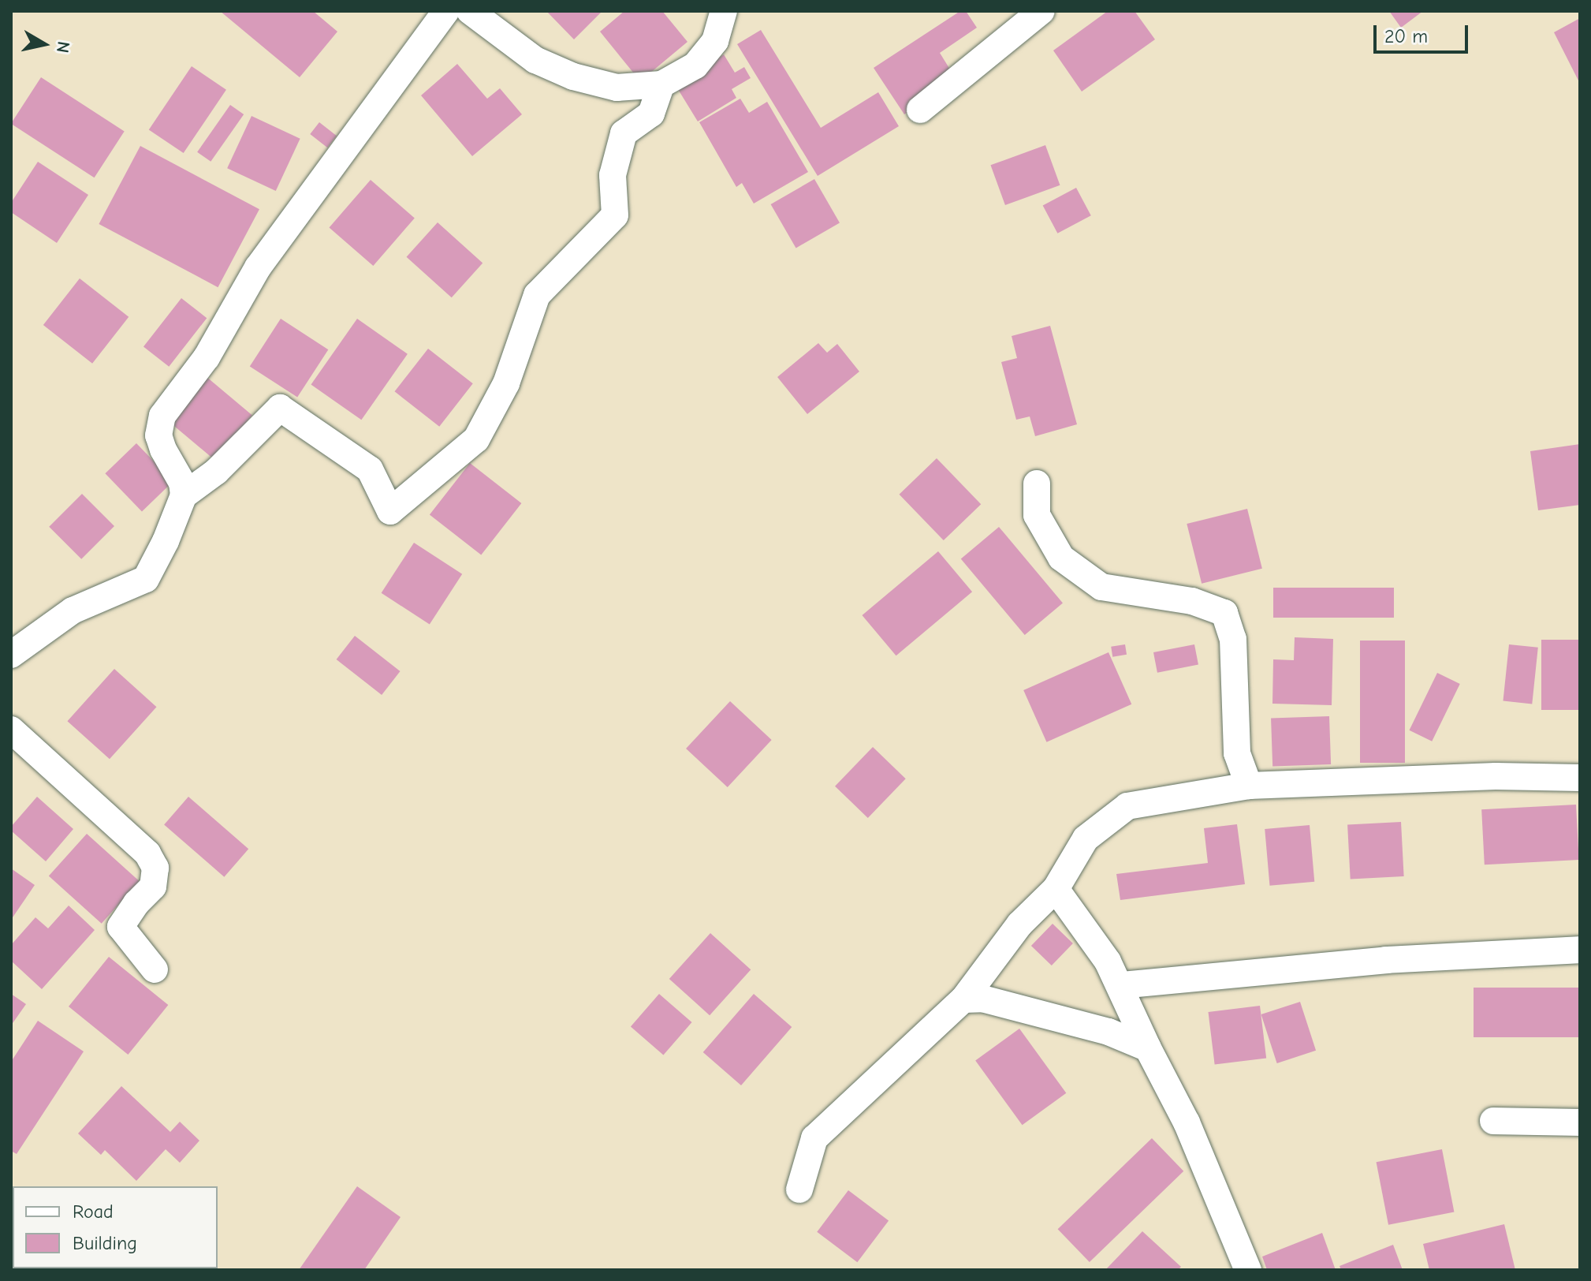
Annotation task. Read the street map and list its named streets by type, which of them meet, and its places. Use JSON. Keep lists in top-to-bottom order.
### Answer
{
  "legend": ["Road", "Building"],
  "scale_bar": "20 m",
  "north": "right"
}
